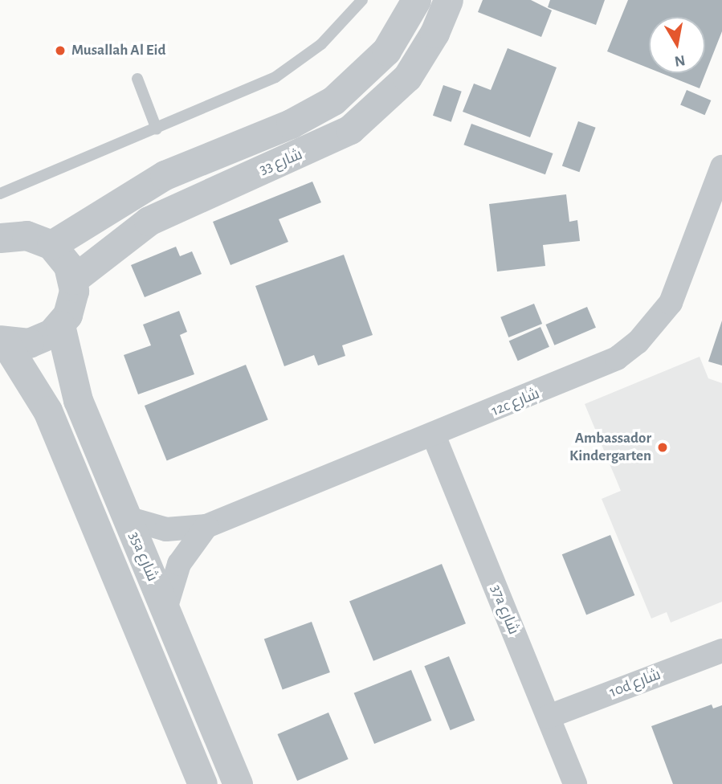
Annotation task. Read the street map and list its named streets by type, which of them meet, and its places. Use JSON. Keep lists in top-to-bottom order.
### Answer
{
  "streets": {
    "street": [
      "شارع 33",
      "12c شارع",
      "35a شارع",
      "37a شارع",
      "10d شارع"
    ]
  },
  "crossings": [
    ["12c شارع", "35a شارع"],
    ["12c شارع", "37a شارع"],
    ["37a شارع", "10d شارع"]
  ],
  "places": ["Musallah Al Eid", "Ambassador Kindergarten"],
  "north": "bottom"
}
